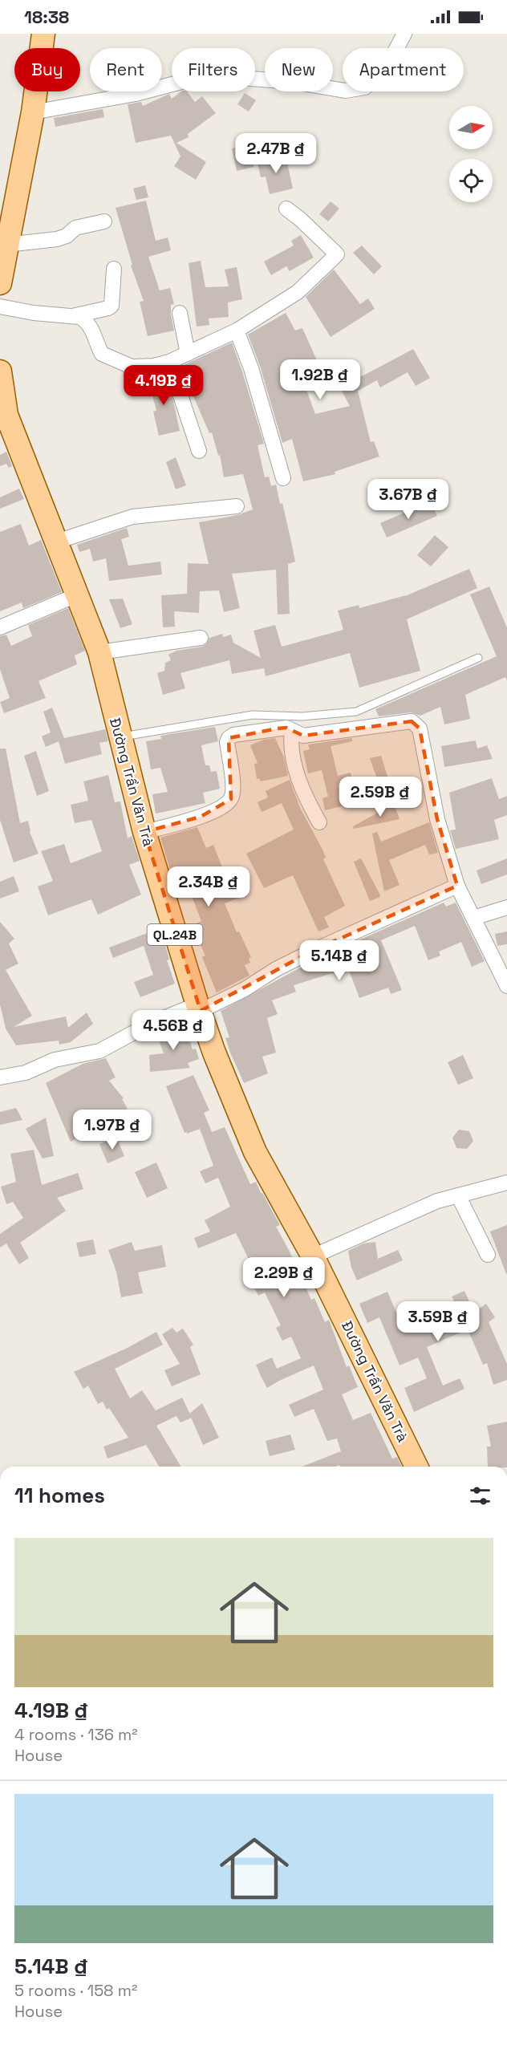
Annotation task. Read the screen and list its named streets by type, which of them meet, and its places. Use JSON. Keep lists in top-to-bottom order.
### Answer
{
  "streets": {
    "main road": ["Đường Trần Văn Trà", "QL.24B"]
  },
  "north": "right",
  "page": {
    "status": "18:38",
    "chip": [
      "Buy",
      "Rent",
      "Filters",
      "New",
      "Apartment"
    ],
    "price": [
      "2.47B ₫",
      "1.92B ₫",
      "4.19B ₫",
      "3.67B ₫",
      "2.59B ₫",
      "2.34B ₫",
      "5.14B ₫",
      "4.56B ₫",
      "1.97B ₫",
      "2.29B ₫",
      "3.59B ₫"
    ],
    "heading": "11 homes",
    "list": [
      {
        "name": "4.19B ₫",
        "note": "4 rooms · 136 m² · House"
      },
      {
        "name": "5.14B ₫",
        "note": "5 rooms · 158 m² · House"
      }
    ]
  }
}
